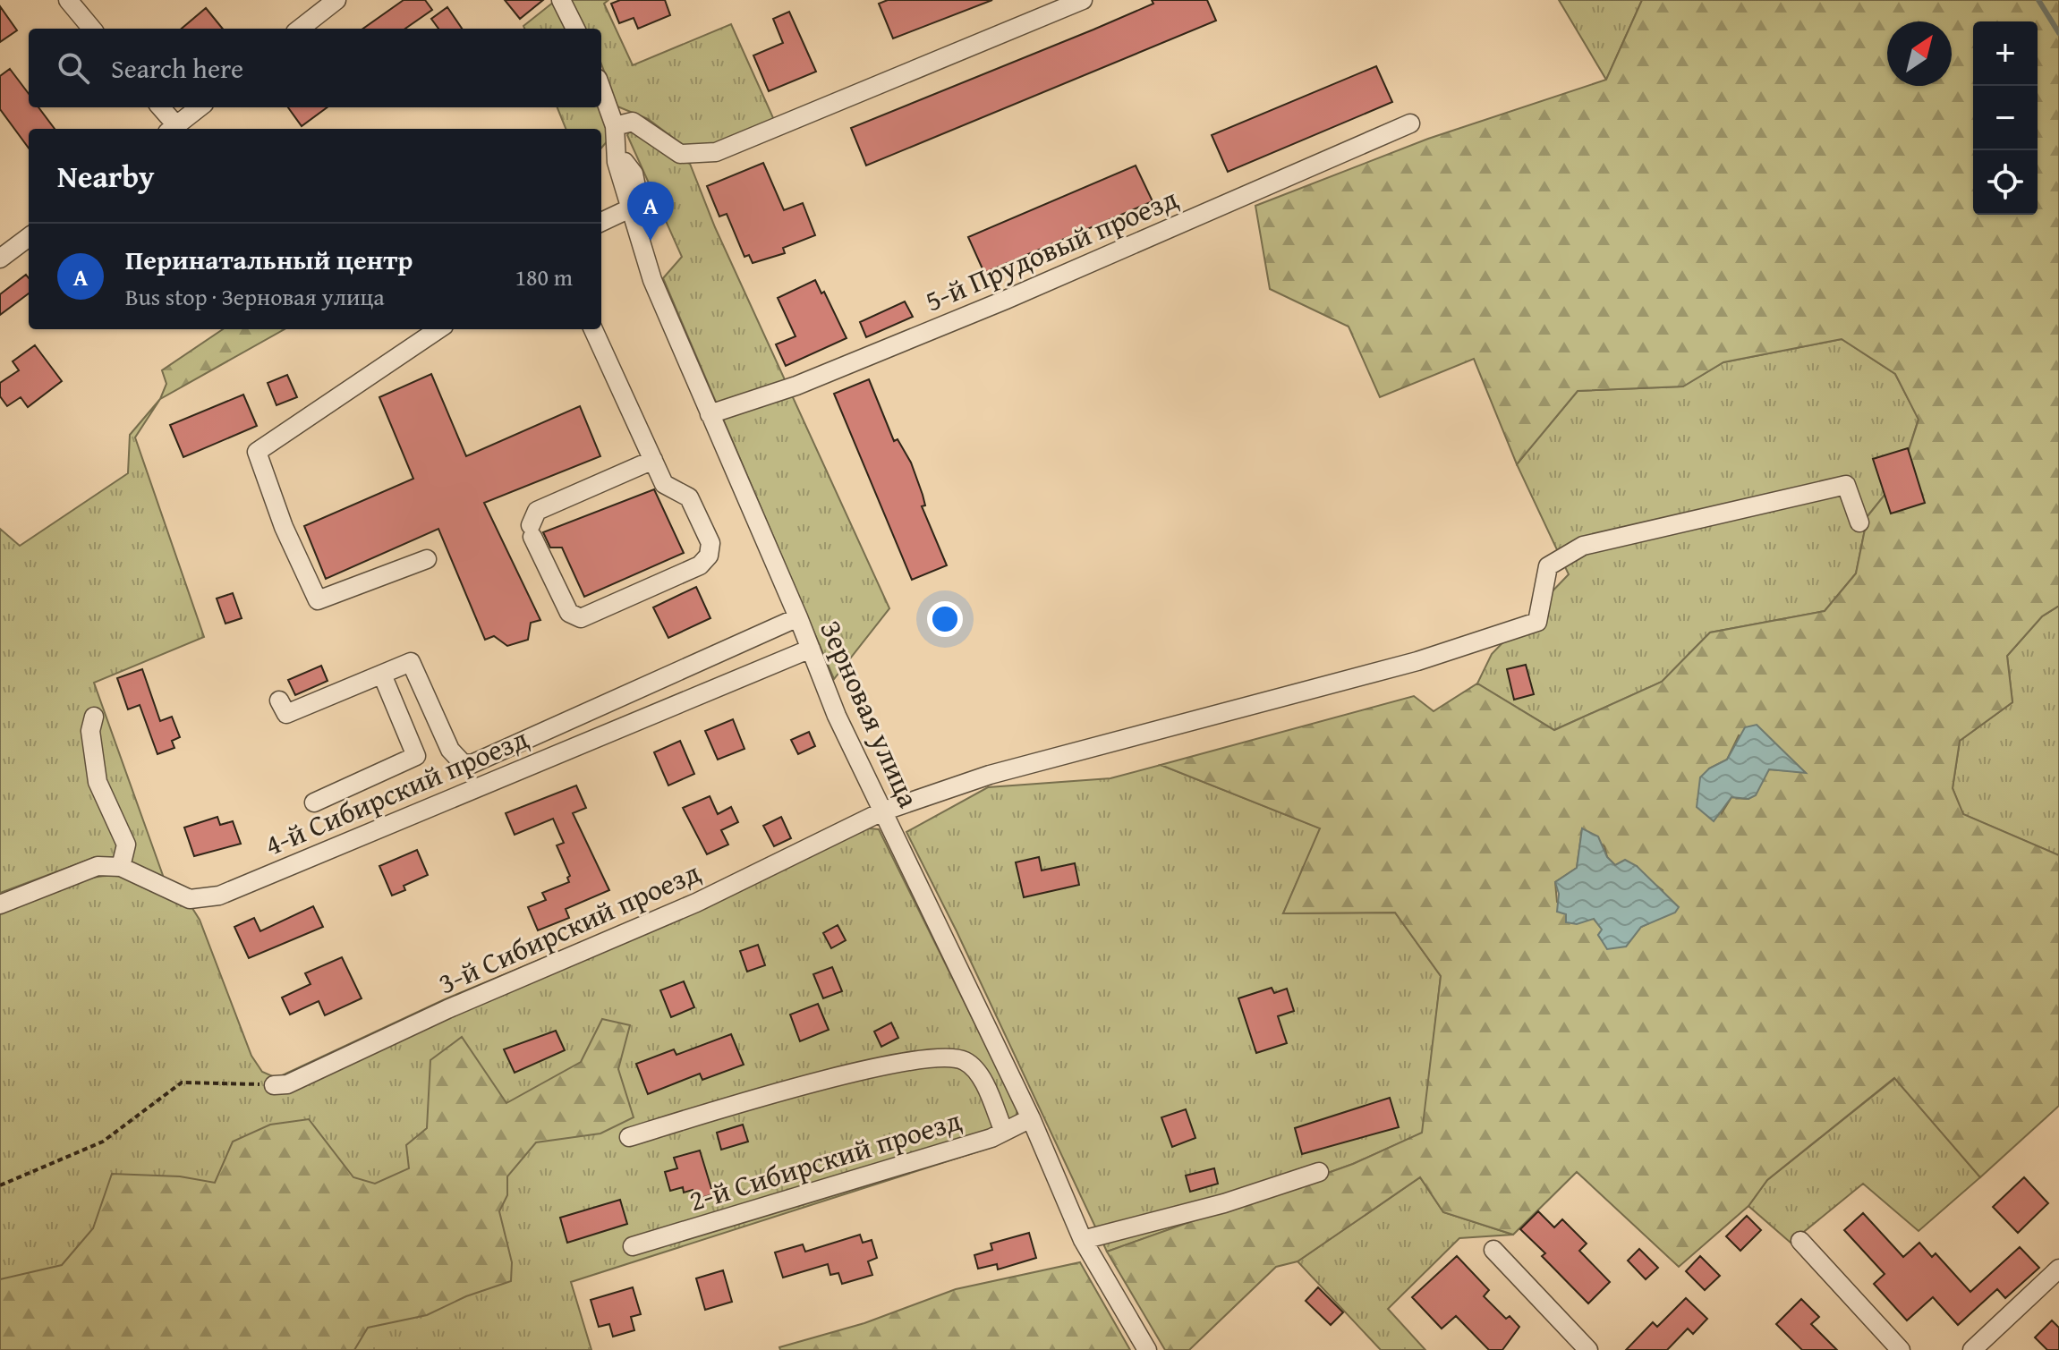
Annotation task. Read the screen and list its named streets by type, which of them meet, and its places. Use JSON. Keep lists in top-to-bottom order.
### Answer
{
  "streets": {
    "street": [
      "5-й Прудовый проезд",
      "Зерновая улица",
      "4-й Сибирский проезд",
      "3-й Сибирский проезд",
      "2-й Сибирский проезд"
    ]
  },
  "crossings": [
    ["5-й Прудовый проезд", "Зерновая улица"],
    ["Зерновая улица", "4-й Сибирский проезд"],
    ["Зерновая улица", "3-й Сибирский проезд"],
    ["Зерновая улица", "2-й Сибирский проезд"]
  ],
  "north": "top right",
  "page": {
    "map_buttons": ["+", "−"],
    "search": "Search here",
    "heading": "Nearby",
    "pins": "A",
    "list": [
      {
        "mark": "A",
        "name": "Перинатальный центр",
        "note": "Bus stop · Зерновая улица",
        "value": "180 m"
      }
    ]
  }
}
